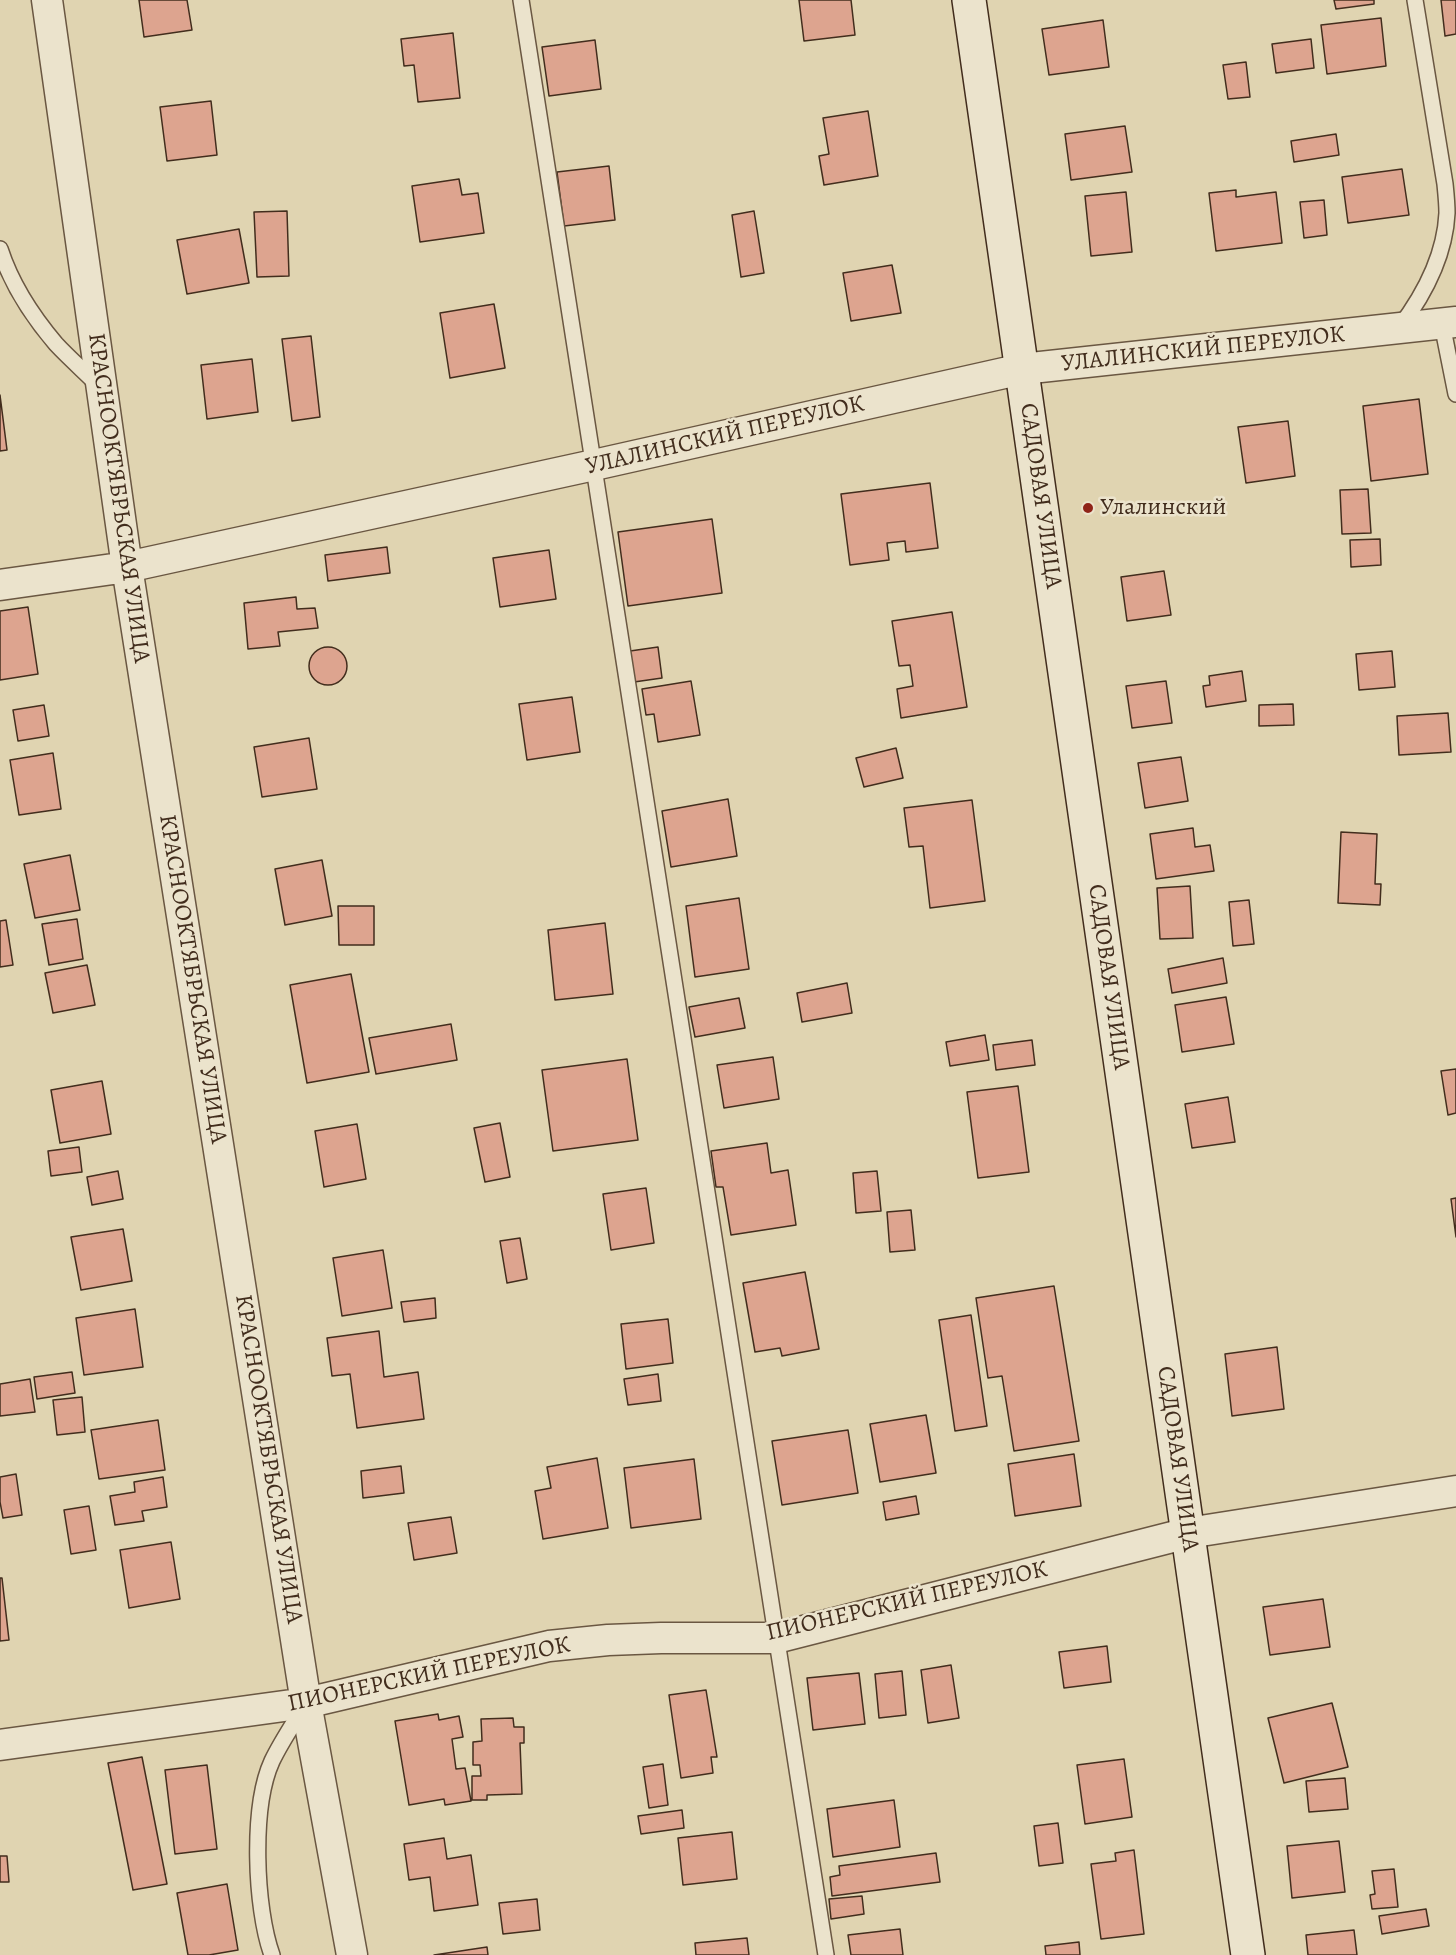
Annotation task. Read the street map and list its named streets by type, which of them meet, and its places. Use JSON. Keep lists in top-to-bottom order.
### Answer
{
  "streets": {
    "main road": ["САДОВАЯ УЛИЦА"],
    "street": ["УЛАЛИНСКИЙ ПЕРЕУЛОК", "КРАСНООКТЯБРЬСКАЯ УЛИЦА", "ПИОНЕРСКИЙ ПЕРЕУЛОК"]
  },
  "crossings": [
    ["УЛАЛИНСКИЙ ПЕРЕУЛОК", "САДОВАЯ УЛИЦА"],
    ["УЛАЛИНСКИЙ ПЕРЕУЛОК", "КРАСНООКТЯБРЬСКАЯ УЛИЦА"],
    ["САДОВАЯ УЛИЦА", "ПИОНЕРСКИЙ ПЕРЕУЛОК"],
    ["КРАСНООКТЯБРЬСКАЯ УЛИЦА", "ПИОНЕРСКИЙ ПЕРЕУЛОК"]
  ],
  "places": ["Улалинский"]
}
